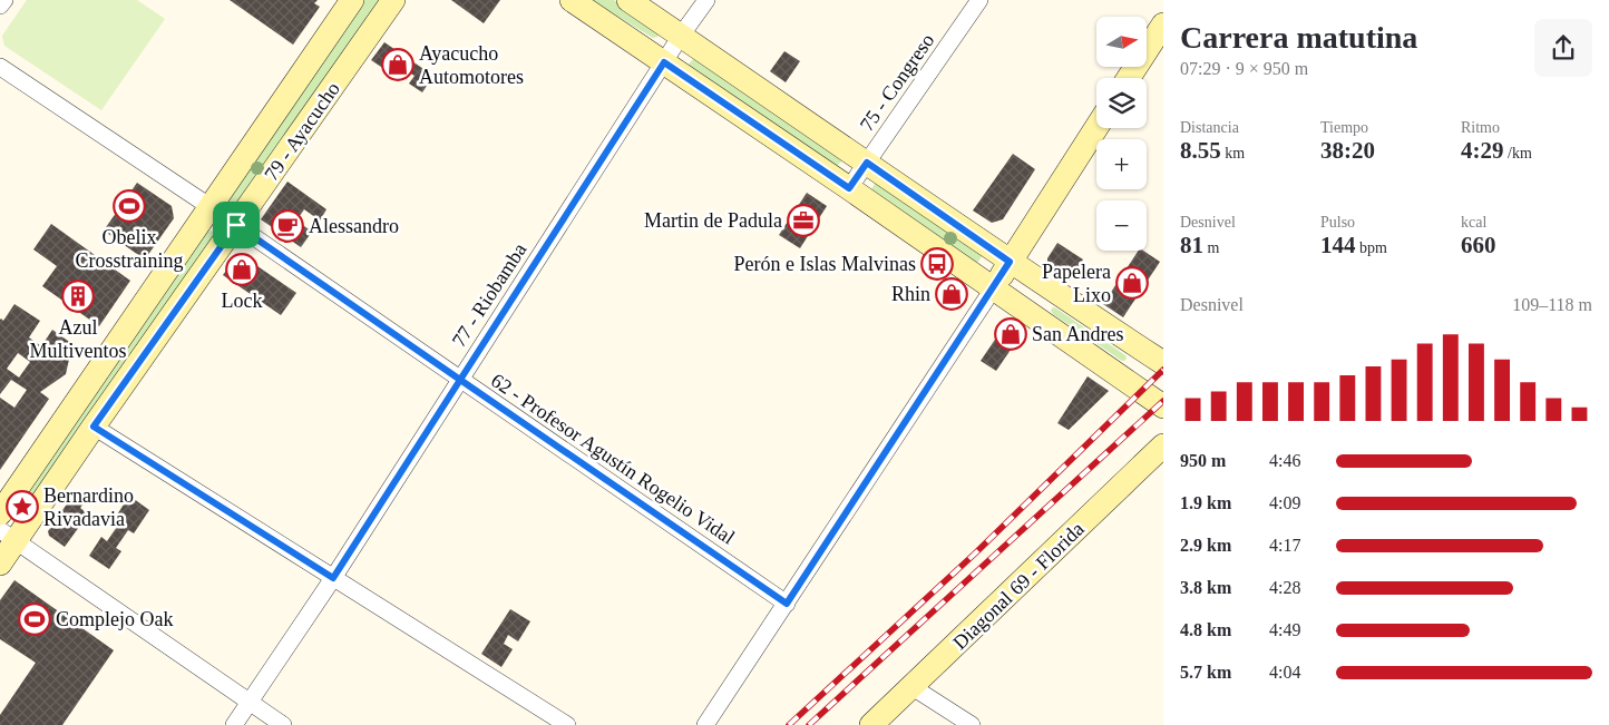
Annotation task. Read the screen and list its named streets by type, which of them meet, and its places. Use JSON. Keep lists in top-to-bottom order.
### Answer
{
  "streets": {
    "main road": ["79 - Ayacucho", "Diagonal 69 - Florida"],
    "street": ["75 - Congreso", "77 - Riobamba", "62 - Profesor Agustín Rogelio Vidal"]
  },
  "crossings": [
    ["79 - Ayacucho", "62 - Profesor Agustín Rogelio Vidal"],
    ["77 - Riobamba", "62 - Profesor Agustín Rogelio Vidal"]
  ],
  "places": {
    "shop": [
      "Ayacucho Automotores",
      "Lock",
      "Papelera Lixo",
      "Rhin",
      "San Andres"
    ],
    "sports": ["Obelix Crosstraining", "Complejo Oak"],
    "office": ["Martin de Padula"],
    "cafe": ["Alessandro"],
    "bus stop": ["Perón e Islas Malvinas"],
    "building": ["Azul Multiventos"],
    "place": ["Bernardino Rivadavia"]
  },
  "north": "right",
  "page": {
    "heading": ["Carrera matutina", "07:29 · 9 × 950 m"],
    "map_buttons": ["+", "−"],
    "stats": [
      ["Distancia", "8.55 km"],
      ["Tiempo", "38:20"],
      ["Ritmo", "4:29 /km"],
      ["Desnivel", "81 m"],
      ["Pulso", "144 bpm"],
      ["kcal", "660"]
    ],
    "chart": ["Desnivel", "109–118 m"],
    "list": [
      {
        "name": "950 m",
        "note": "4:46"
      },
      {
        "name": "1.9 km",
        "note": "4:09"
      },
      {
        "name": "2.9 km",
        "note": "4:17"
      },
      {
        "name": "3.8 km",
        "note": "4:28"
      },
      {
        "name": "4.8 km",
        "note": "4:49"
      },
      {
        "name": "5.7 km",
        "note": "4:04"
      }
    ]
  }
}
